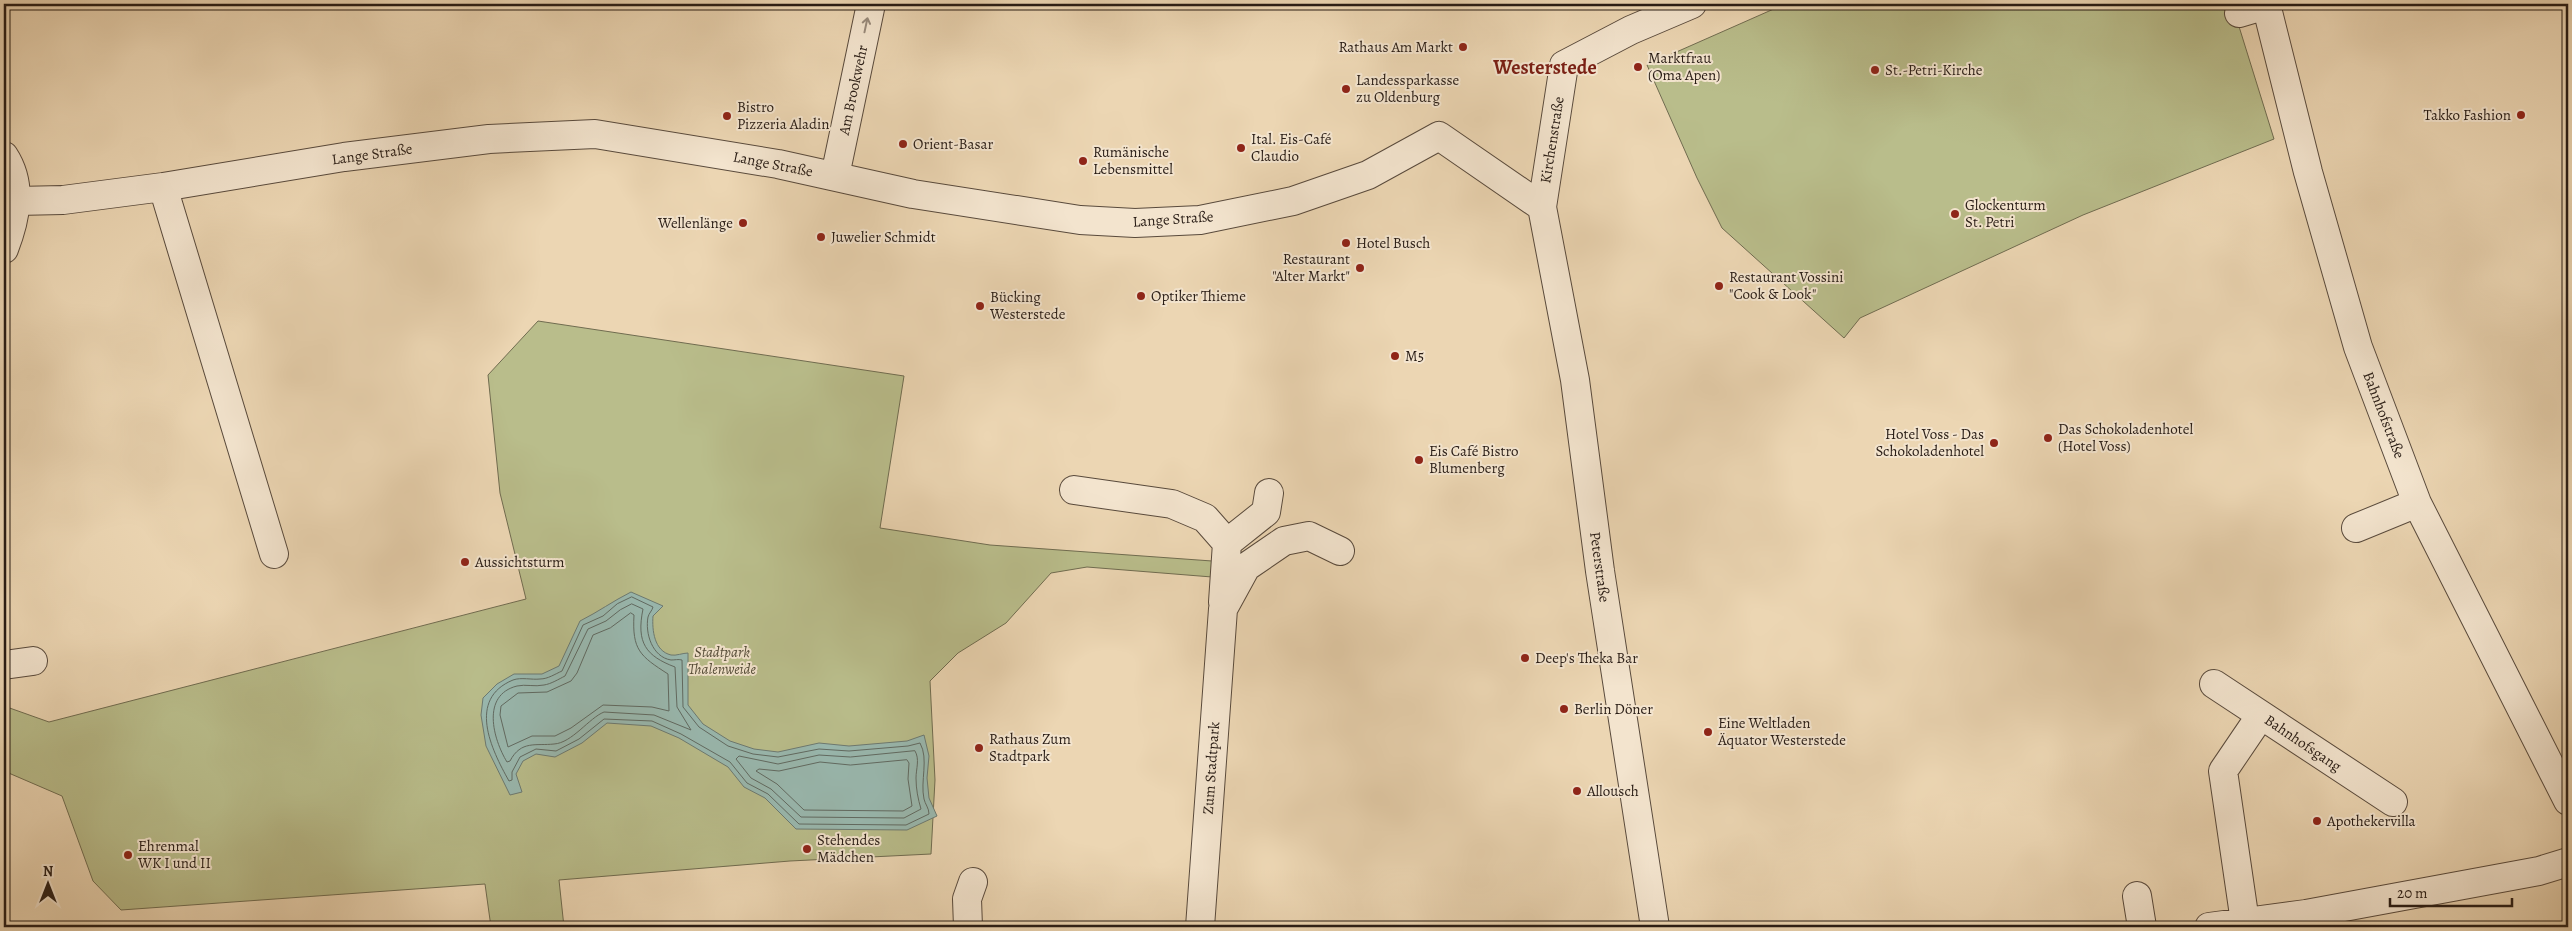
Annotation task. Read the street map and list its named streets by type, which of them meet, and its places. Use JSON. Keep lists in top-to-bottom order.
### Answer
{
  "streets": {
    "street": [
      "Am Brookwehr",
      "Kirchenstraße",
      "Lange Straße",
      "Bahnhofstraße",
      "Peterstraße",
      "Bahnhofsgang",
      "Zum Stadtpark"
    ]
  },
  "crossings": [
    ["Am Brookwehr", "Lange Straße"],
    ["Kirchenstraße", "Lange Straße"],
    ["Kirchenstraße", "Peterstraße"],
    ["Lange Straße", "Peterstraße"]
  ],
  "one_way": ["Am Brookwehr"],
  "districts": ["Westerstede"],
  "parks": ["Stadtpark Thalenweide"],
  "places": [
    "Rathaus Am Markt",
    "Marktfrau (Oma Apen)",
    "St.-Petri-Kirche",
    "Landessparkasse zu Oldenburg",
    "Takko Fashion",
    "Bistro Pizzeria Aladin",
    "Orient-Basar",
    "Ital. Eis-Café Claudio",
    "Rumänische Lebensmittel",
    "Glockenturm St. Petri",
    "Wellenlänge",
    "Juwelier Schmidt",
    "Hotel Busch",
    "Restaurant \"Alter Markt\"",
    "Restaurant Vossini \"Cook & Look\"",
    "Optiker Thieme",
    "Bücking Westerstede",
    "M5",
    "Das Schokoladenhotel (Hotel Voss)",
    "Hotel Voss - Das Schokoladenhotel",
    "Eis Café Bistro Blumenberg",
    "Aussichtsturm",
    "Deep's Theka Bar",
    "Berlin Döner",
    "Eine Weltladen Äquator Westerstede",
    "Rathaus Zum Stadtpark",
    "Allousch",
    "Apothekervilla",
    "Stehendes Mädchen",
    "Ehrenmal WK I und II"
  ],
  "scale_bar": "20 m",
  "north": "top"
}
